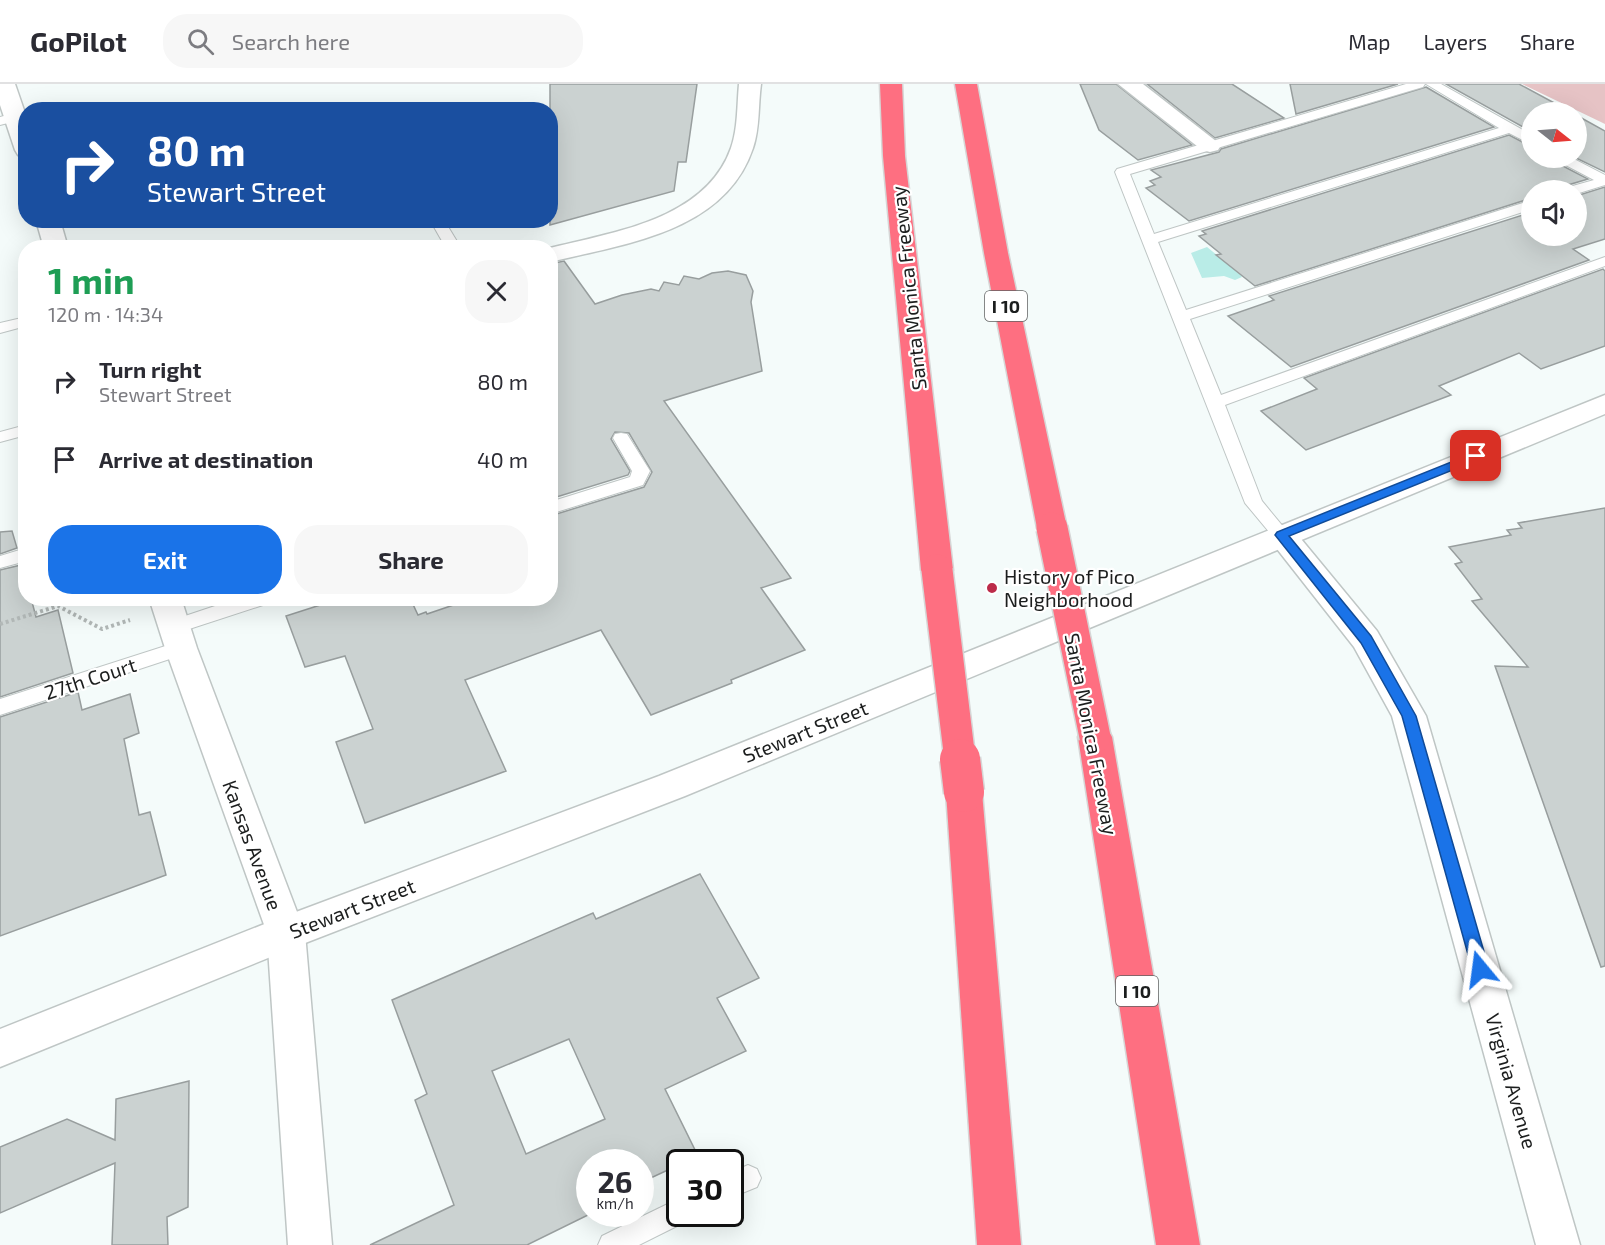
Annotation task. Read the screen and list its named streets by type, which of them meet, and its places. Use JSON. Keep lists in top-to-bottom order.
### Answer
{
  "streets": {
    "highway": ["Santa Monica Freeway", "I 10"],
    "street": ["Stewart Street", "Kansas Avenue", "Virginia Avenue"],
    "lane": ["27th Court"]
  },
  "crossings": [
    ["27th Court", "Kansas Avenue"],
    ["Stewart Street", "Kansas Avenue"],
    ["Stewart Street", "Virginia Avenue"]
  ],
  "places": ["History of Pico Neighborhood"],
  "north": "right",
  "page": {
    "header": "GoPilot",
    "search": "Search here",
    "nav": ["Map", "Layers", "Share"],
    "turn": ["80 m", "Stewart Street"],
    "heading": ["1 min", "120 m · 14:34"],
    "list": [
      {
        "name": "Turn right",
        "note": "Stewart Street",
        "value": "80 m"
      },
      {
        "name": "Arrive at destination",
        "value": "40 m"
      }
    ],
    "buttons": ["Exit", "Share"],
    "speed": "26 km/h",
    "limit": "30"
  }
}
